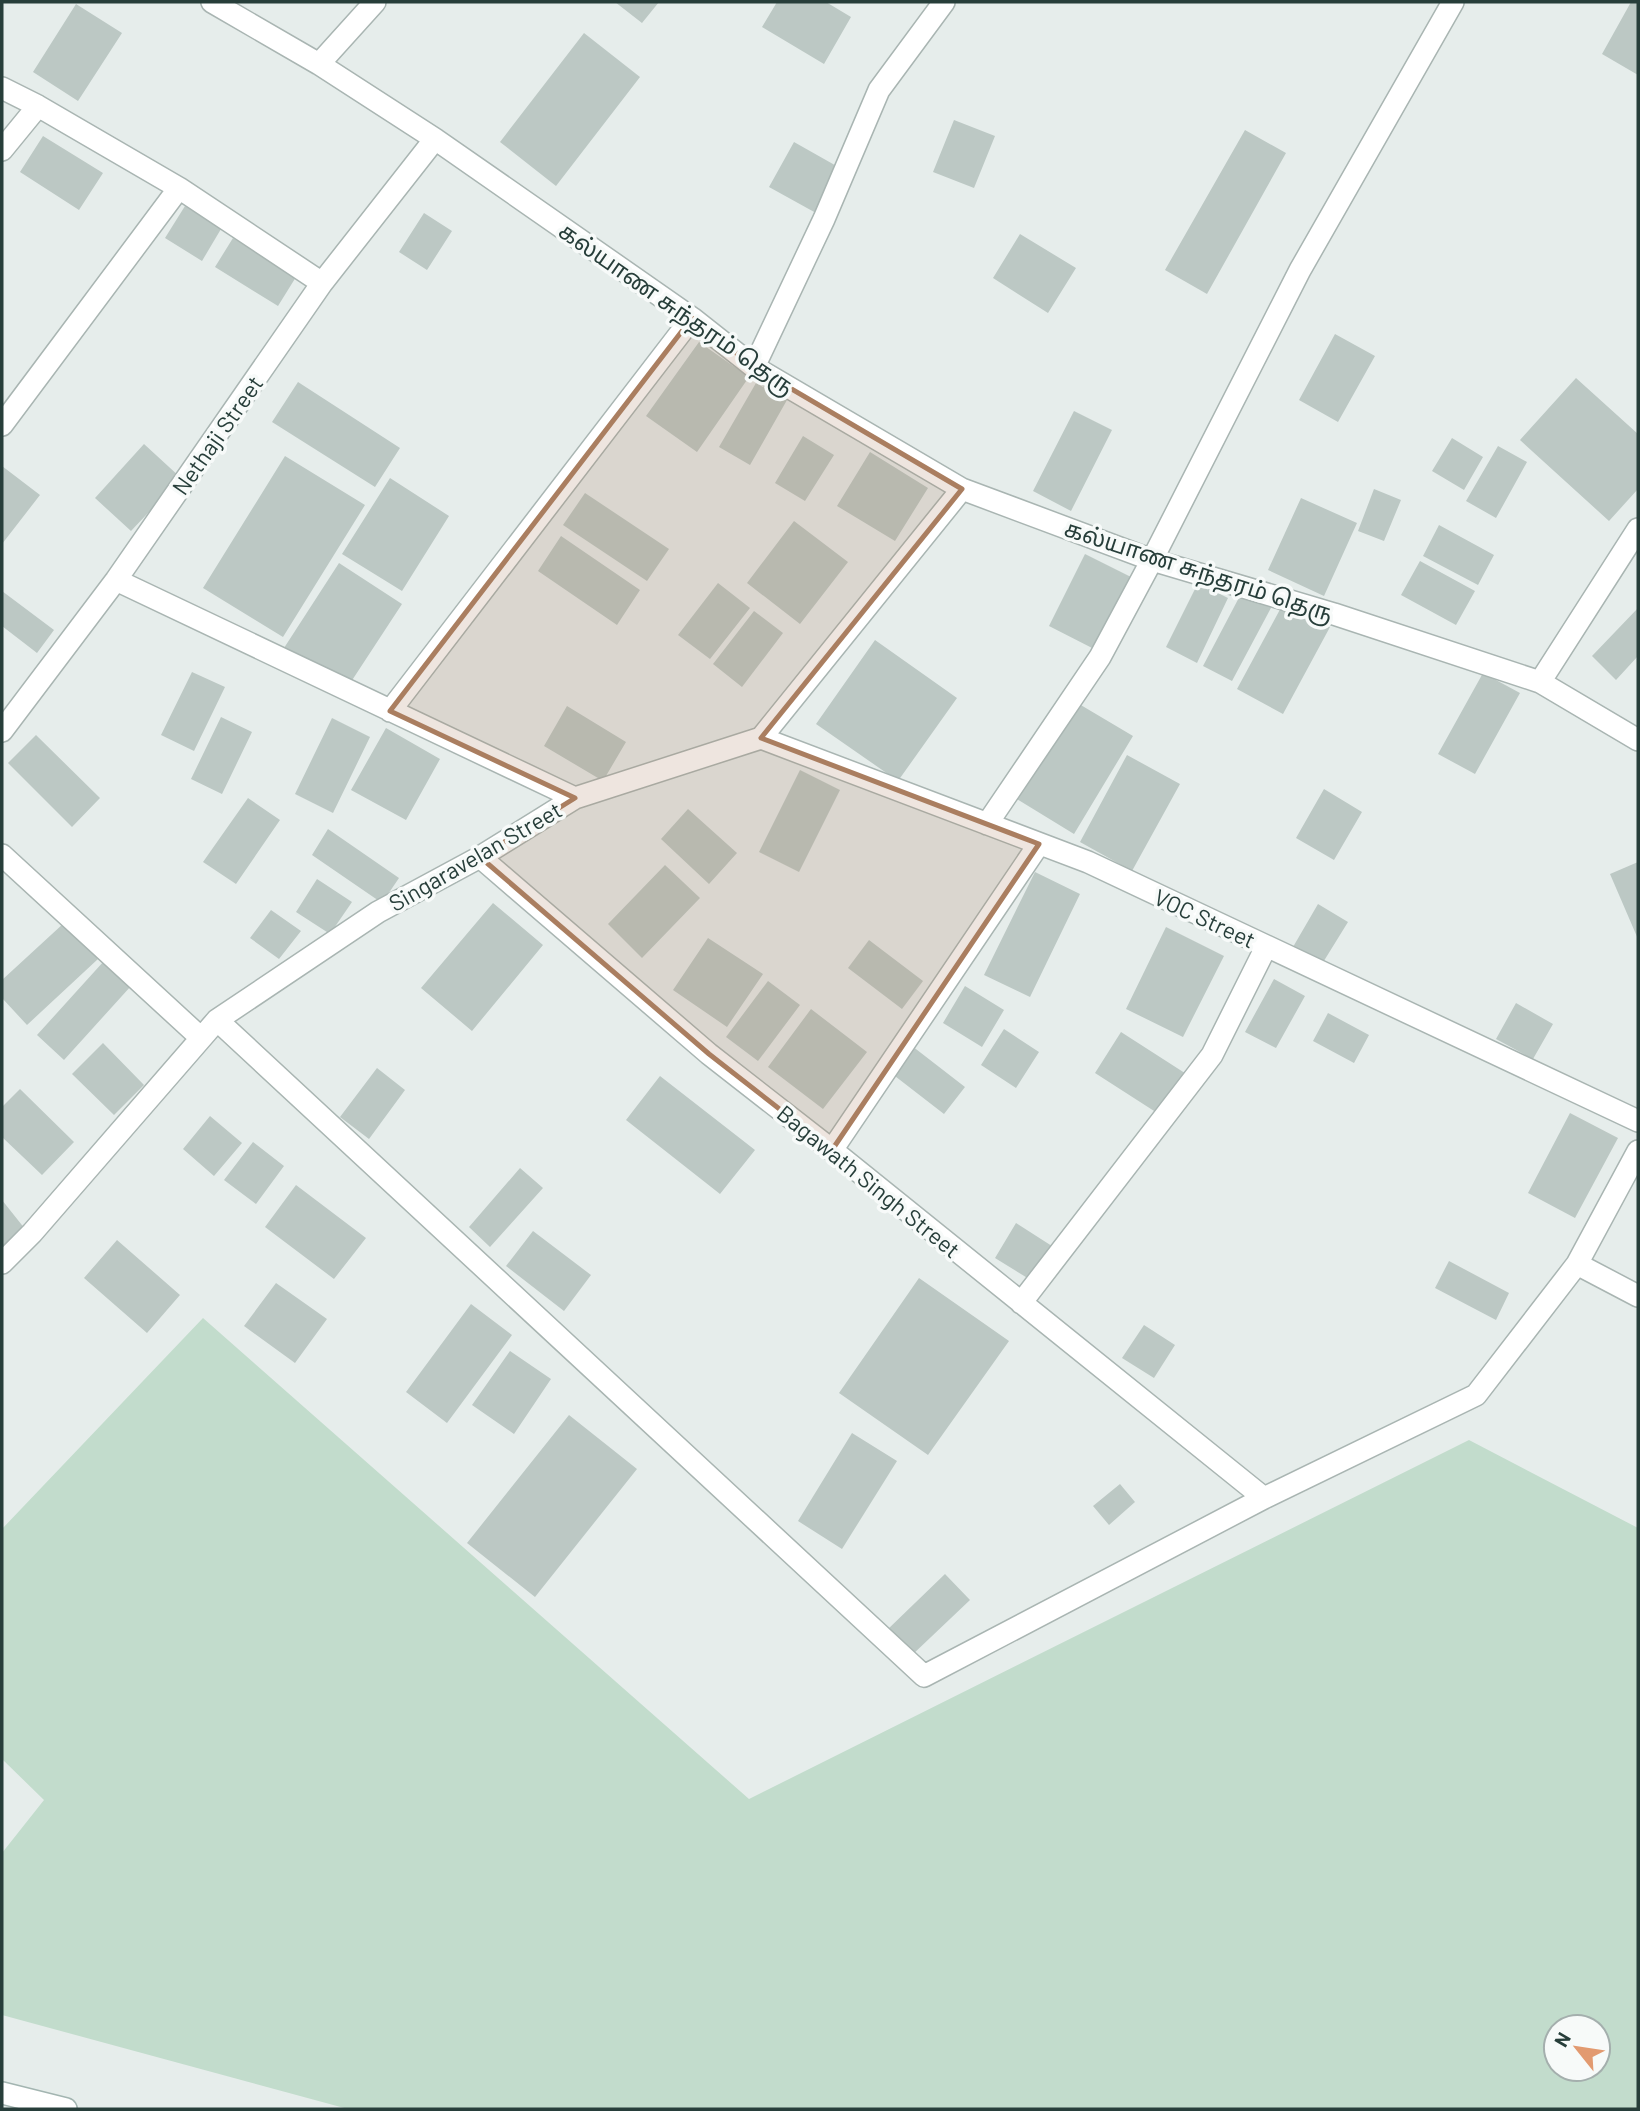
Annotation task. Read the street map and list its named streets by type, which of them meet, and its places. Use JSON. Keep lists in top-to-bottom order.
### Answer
{
  "streets": {
    "street": [
      "கல்யாண சுந்தரம் தெரு",
      "Nethaji Street",
      "Singaravelan Street",
      "VOC Street",
      "Bagawath Singh Street"
    ]
  },
  "crossings": [
    ["கல்யாண சுந்தரம் தெரு", "Nethaji Street"],
    ["Singaravelan Street", "VOC Street"],
    ["Singaravelan Street", "Bagawath Singh Street"]
  ],
  "north": "top left"
}
